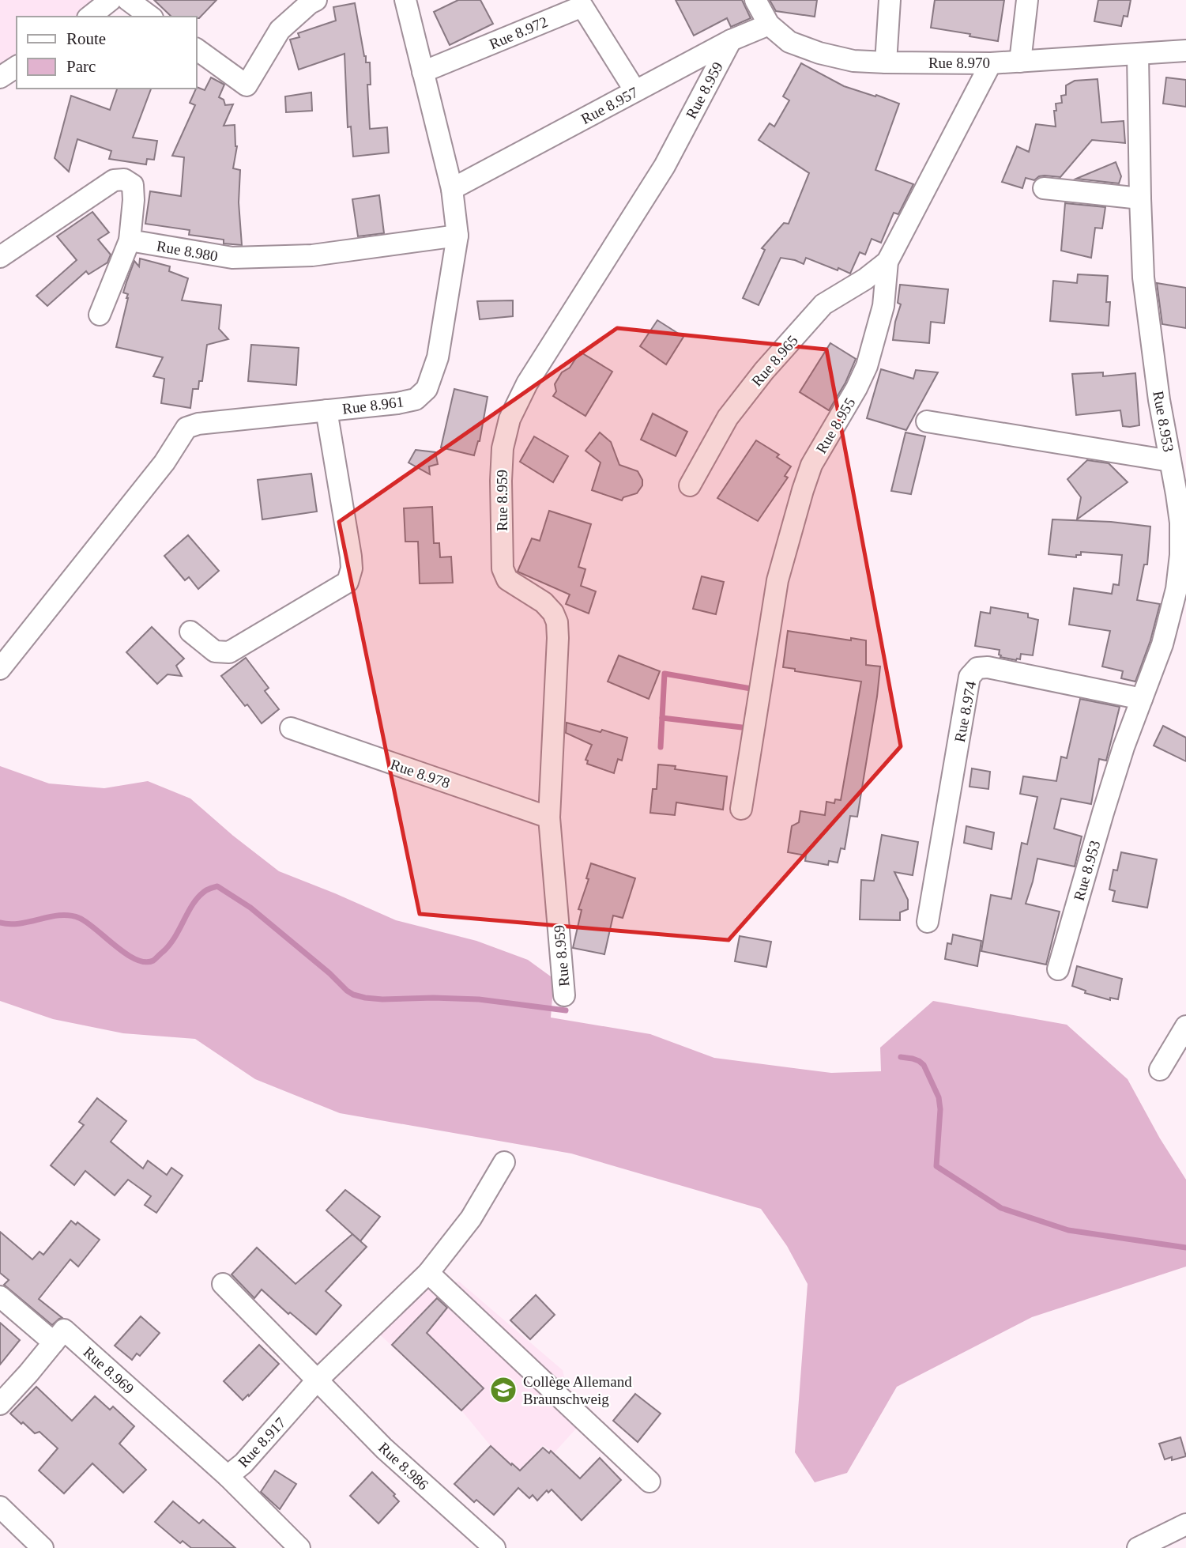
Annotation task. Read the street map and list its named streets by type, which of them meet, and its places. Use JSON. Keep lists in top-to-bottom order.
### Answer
{
  "streets": {
    "street": [
      "Rue 8.972",
      "Rue 8.970",
      "Rue 8.959",
      "Rue 8.957",
      "Rue 8.980",
      "Rue 8.965",
      "Rue 8.961",
      "Rue 8.953",
      "Rue 8.955",
      "Rue 8.974",
      "Rue 8.978",
      "Rue 8.969",
      "Rue 8.917",
      "Rue 8.986"
    ]
  },
  "crossings": [
    ["Rue 8.972", "Rue 8.957"],
    ["Rue 8.972", "Rue 8.961"],
    ["Rue 8.970", "Rue 8.957"],
    ["Rue 8.970", "Rue 8.953"],
    ["Rue 8.970", "Rue 8.955"],
    ["Rue 8.959", "Rue 8.957"],
    ["Rue 8.959", "Rue 8.978"],
    ["Rue 8.957", "Rue 8.961"],
    ["Rue 8.980", "Rue 8.961"],
    ["Rue 8.965", "Rue 8.955"],
    ["Rue 8.953", "Rue 8.974"],
    ["Rue 8.969", "Rue 8.917"],
    ["Rue 8.917", "Rue 8.986"]
  ],
  "places": {
    "school or university": ["Collège Allemand Braunschweig"]
  },
  "legend": ["Route", "Parc"]
}
